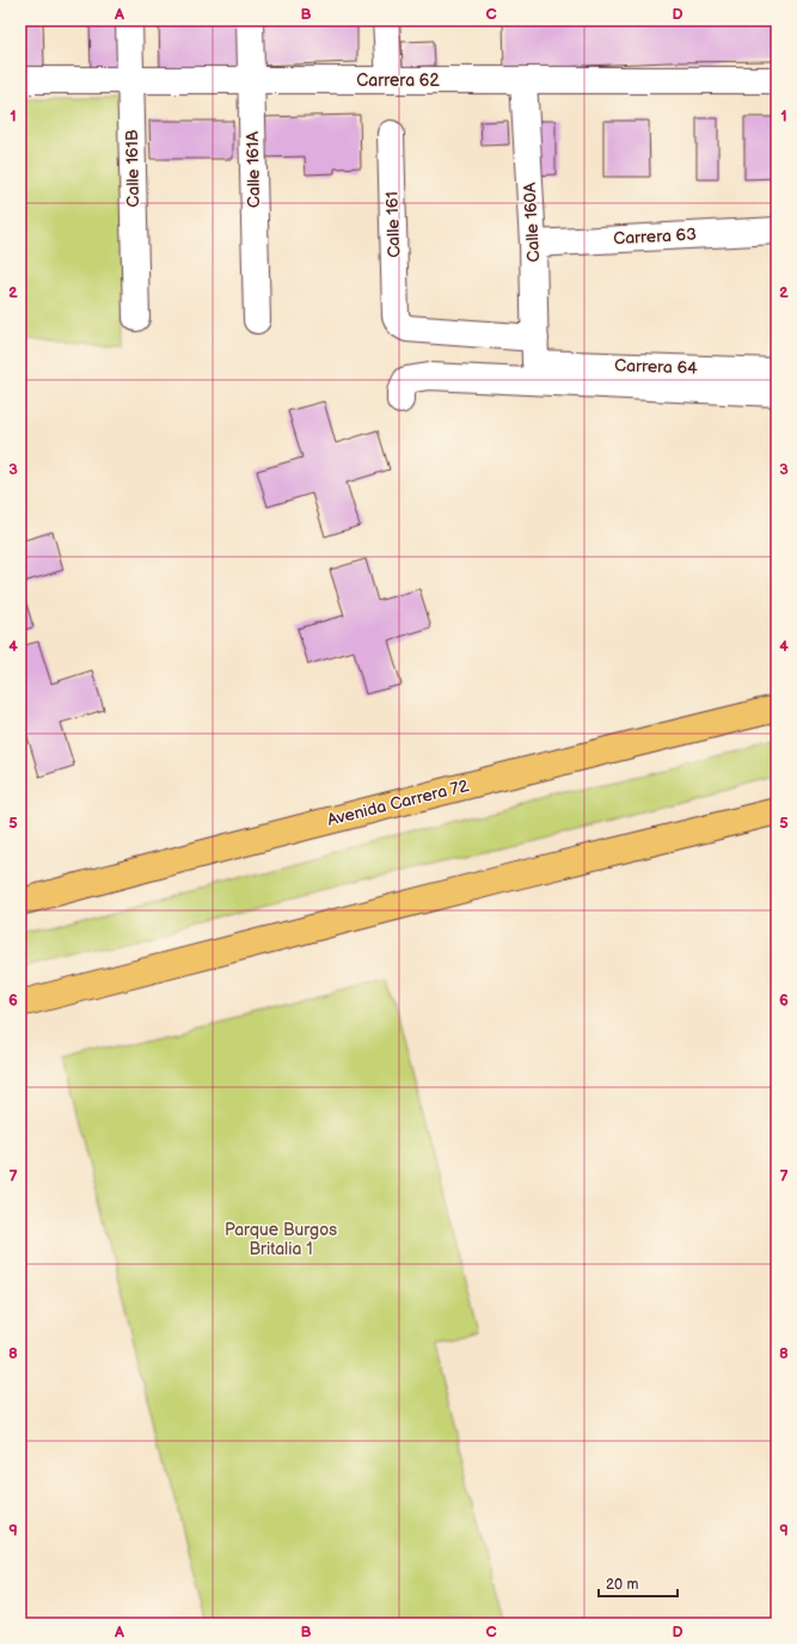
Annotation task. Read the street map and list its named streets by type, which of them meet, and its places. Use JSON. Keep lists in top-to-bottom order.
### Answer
{
  "streets": {
    "highway": ["Avenida Carrera 72"],
    "street": [
      "Carrera 62",
      "Calle 161B",
      "Calle 161A",
      "Calle 160A",
      "Calle 161",
      "Carrera 63",
      "Carrera 64"
    ]
  },
  "crossings": [
    ["Carrera 62", "Calle 161B"],
    ["Carrera 62", "Calle 161A"],
    ["Carrera 62", "Calle 160A"],
    ["Calle 160A", "Carrera 63"],
    ["Calle 160A", "Carrera 64"],
    ["Calle 161", "Carrera 64"]
  ],
  "parks": ["Parque Burgos Britalia 1"],
  "scale_bar": "20 m",
  "grid": {
    "columns": [
      "A",
      "B",
      "C",
      "D"
    ],
    "rows": [
      "1",
      "2",
      "3",
      "4",
      "5",
      "6",
      "7",
      "8",
      "9"
    ]
  }
}
